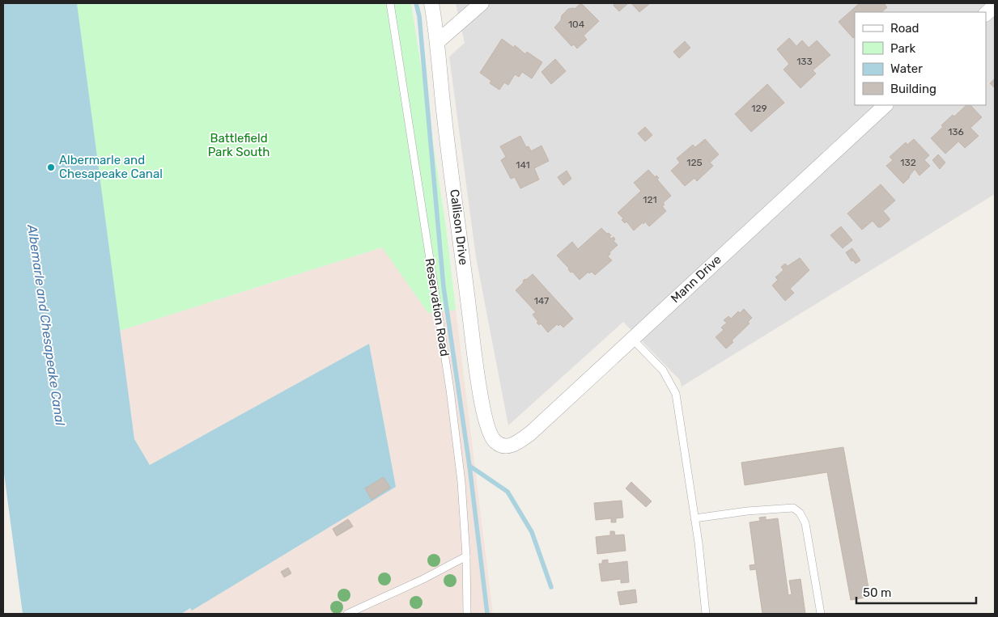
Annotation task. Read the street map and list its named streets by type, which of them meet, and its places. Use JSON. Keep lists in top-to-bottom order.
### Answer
{
  "streets": {
    "street": ["Callison Drive", "Mann Drive"],
    "lane": ["Reservation Road"]
  },
  "crossings": [
    ["Callison Drive", "Mann Drive"]
  ],
  "water": ["Albemarle and Chesapeake Canal"],
  "parks": ["Battlefield Park South"],
  "places": ["Albermarle and Chesapeake Canal"],
  "house_numbers": [
    "104",
    "133",
    "129",
    "136",
    "125",
    "132",
    "141",
    "121",
    "147"
  ],
  "legend": [
    "Road",
    "Park",
    "Water",
    "Building"
  ],
  "scale_bar": "50 m"
}
